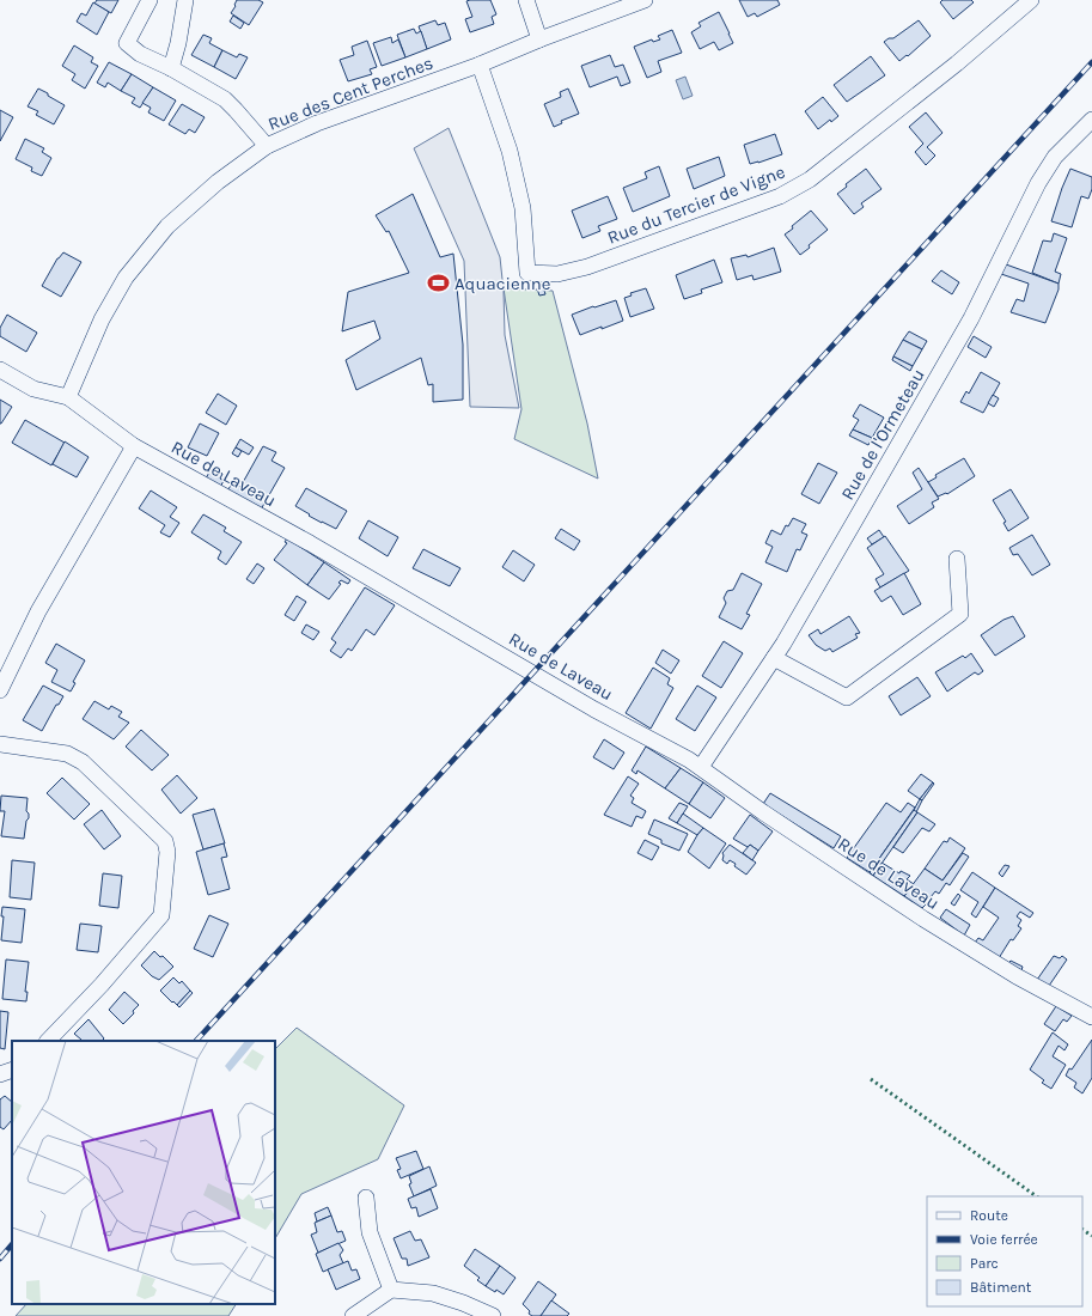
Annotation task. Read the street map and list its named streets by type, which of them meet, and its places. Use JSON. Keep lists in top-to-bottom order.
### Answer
{
  "streets": {
    "street": [
      "Rue des Cent Perches",
      "Rue du Tercier de Vigne",
      "Rue de l'Ormeteau",
      "Rue de Laveau"
    ]
  },
  "crossings": [
    ["Rue des Cent Perches", "Rue du Tercier de Vigne"],
    ["Rue des Cent Perches", "Rue de Laveau"],
    ["Rue de l'Ormeteau", "Rue de Laveau"]
  ],
  "places": {
    "sports": ["Aquacienne"]
  },
  "legend": [
    "Route",
    "Voie ferrée",
    "Parc",
    "Bâtiment"
  ]
}
